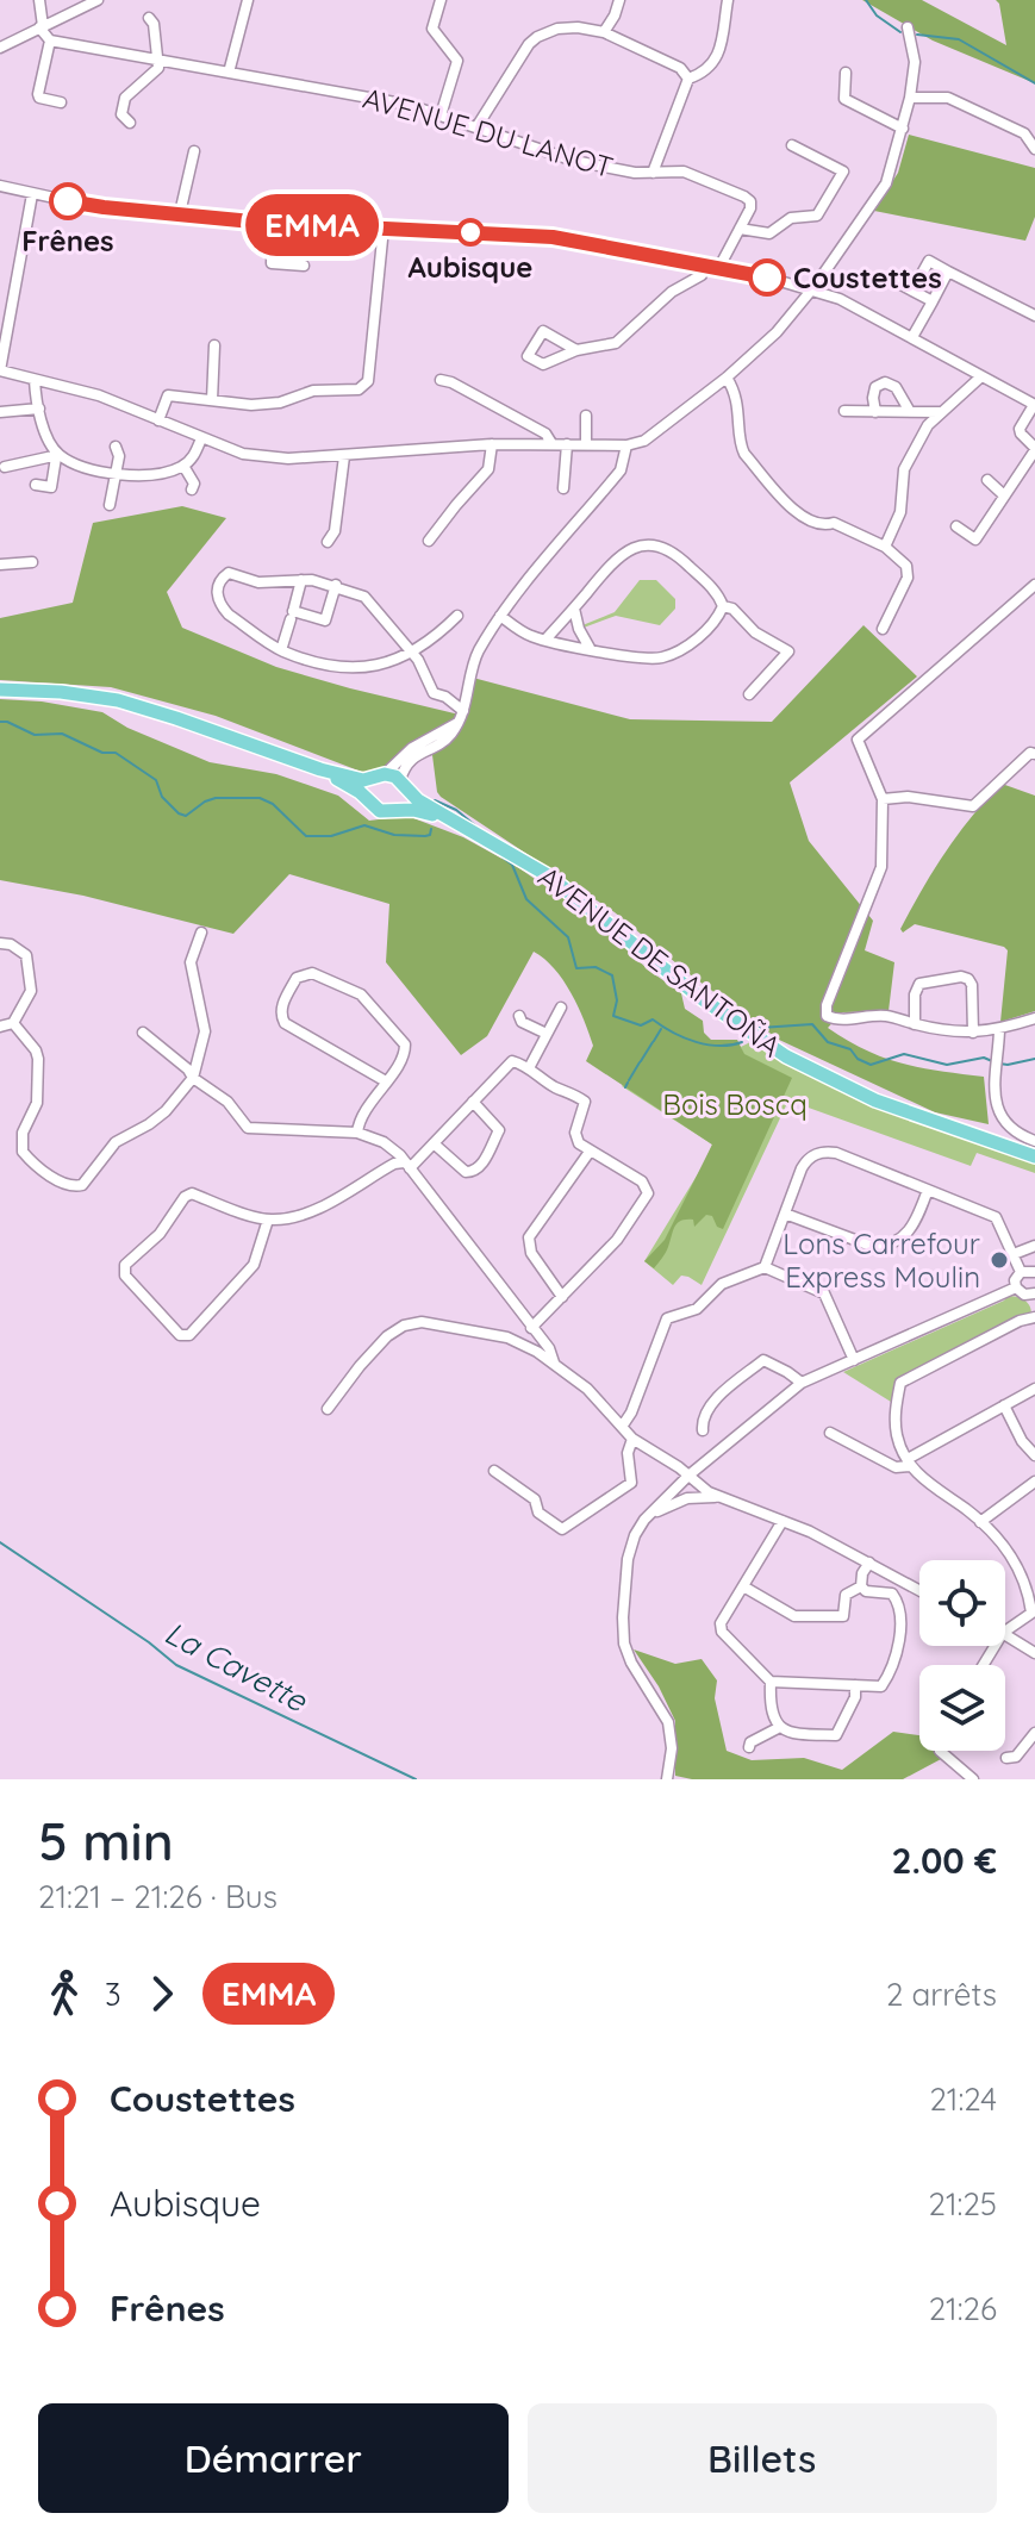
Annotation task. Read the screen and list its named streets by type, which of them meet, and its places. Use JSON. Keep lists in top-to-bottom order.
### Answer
{
  "streets": {
    "main road": ["AVENUE DE SANTOÑA"],
    "street": ["AVENUE DU LANOT"]
  },
  "water": ["La Cavette"],
  "parks": ["Bois Boscq"],
  "places": [
    "Frênes",
    "Aubisque",
    "Coustettes",
    "Lons Carrefour Express Moulin"
  ],
  "lines": ["bus line EMMA"],
  "page": {
    "on_map": "EMMA",
    "heading": ["5 min", "21:21 – 21:26 · Bus", "2.00 €"],
    "legs": ["3", "EMMA", "2 arrêts"],
    "list": [
      {
        "name": "Coustettes",
        "value": "21:24"
      },
      {
        "name": "Aubisque",
        "value": "21:25"
      },
      {
        "name": "Frênes",
        "value": "21:26"
      }
    ],
    "buttons": ["Démarrer", "Billets"]
  }
}
